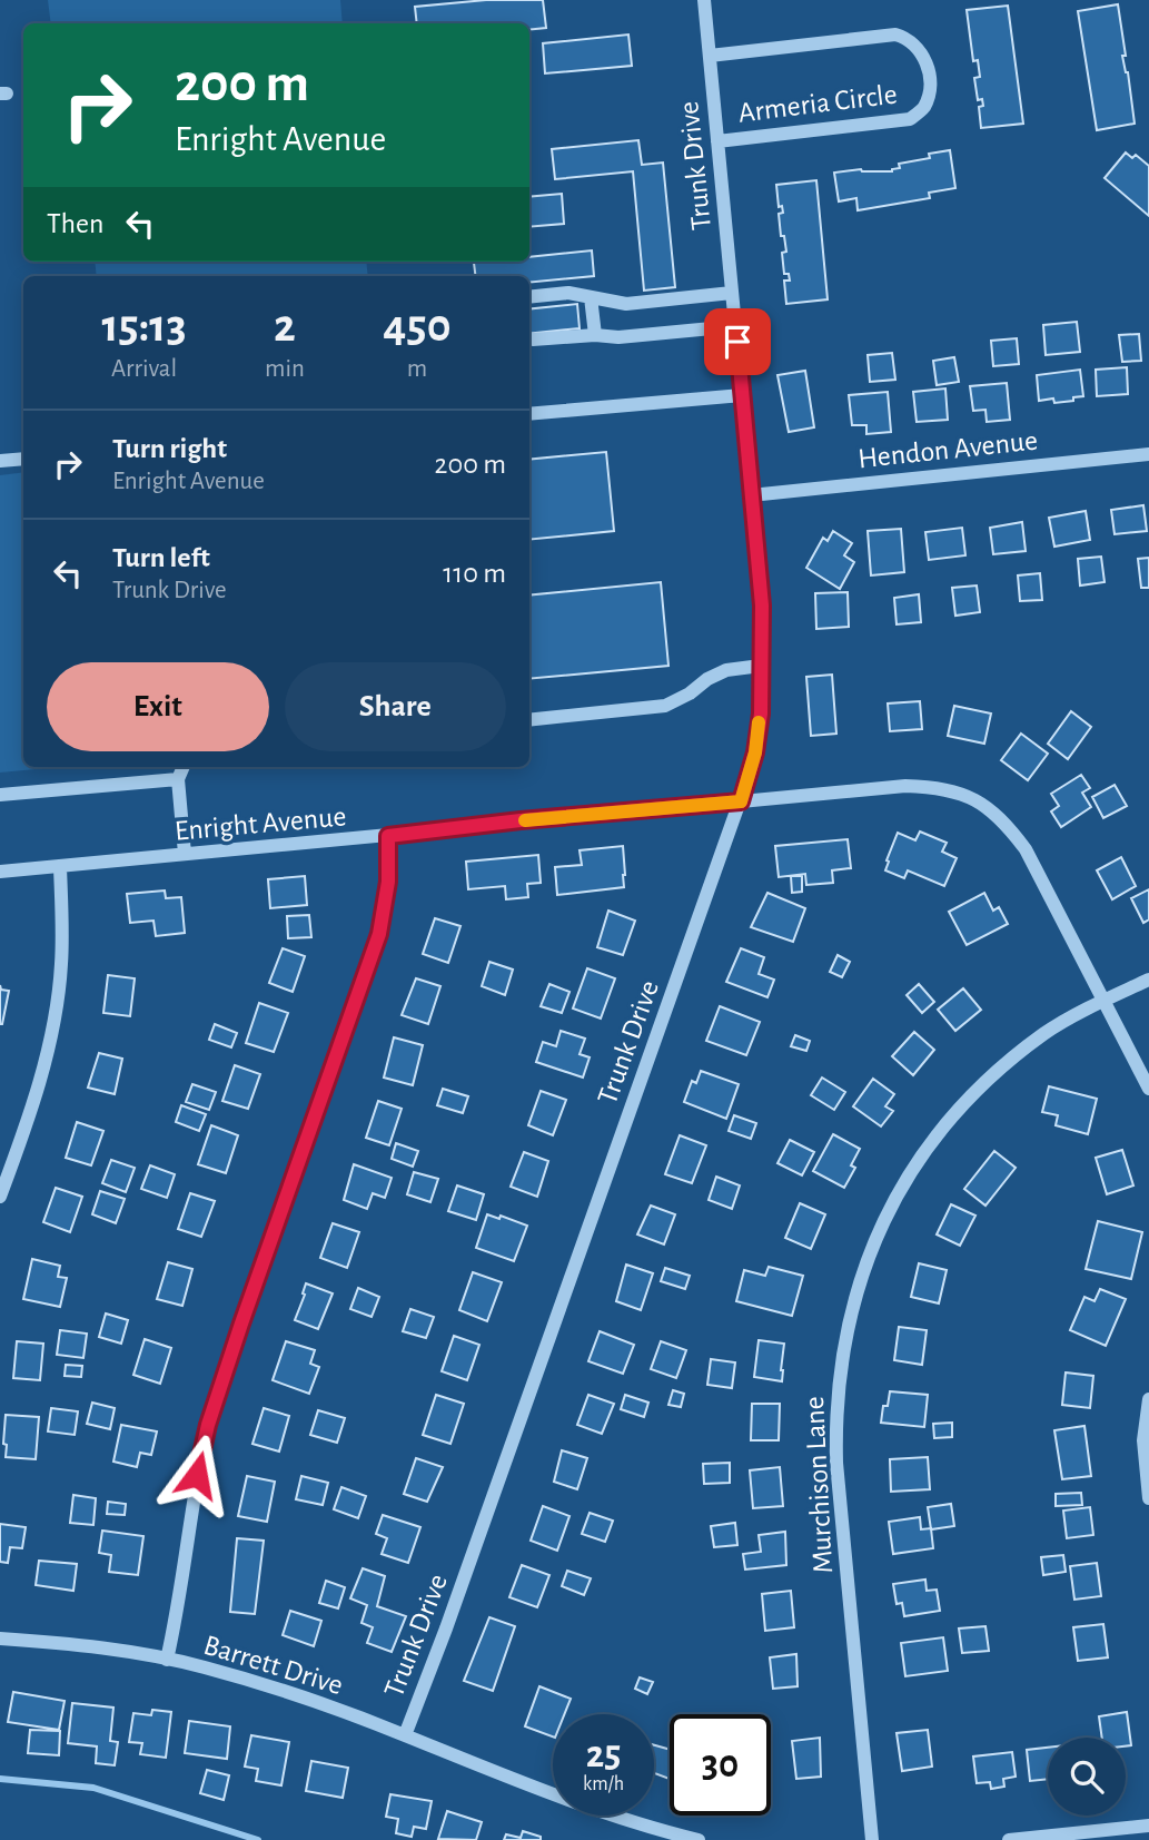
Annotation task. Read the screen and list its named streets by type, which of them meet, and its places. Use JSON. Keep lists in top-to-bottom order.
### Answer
{
  "streets": {
    "street": [
      "Armeria Circle",
      "Trunk Drive",
      "Hendon Avenue",
      "Enright Avenue",
      "Murchison Lane",
      "Barrett Drive"
    ]
  },
  "crossings": [
    ["Armeria Circle", "Trunk Drive"],
    ["Trunk Drive", "Hendon Avenue"],
    ["Trunk Drive", "Enright Avenue"],
    ["Trunk Drive", "Barrett Drive"],
    ["Enright Avenue", "Murchison Lane"]
  ],
  "page": {
    "turn": ["200 m", "Enright Avenue"],
    "then": "Then",
    "eta": [
      "15:13",
      "Arrival",
      "2",
      "min",
      "450",
      "m"
    ],
    "list": [
      {
        "name": "Turn right",
        "note": "Enright Avenue",
        "value": "200 m"
      },
      {
        "name": "Turn left",
        "note": "Trunk Drive",
        "value": "110 m"
      }
    ],
    "buttons": ["Exit", "Share"],
    "speed": "25 km/h",
    "limit": "30"
  }
}
